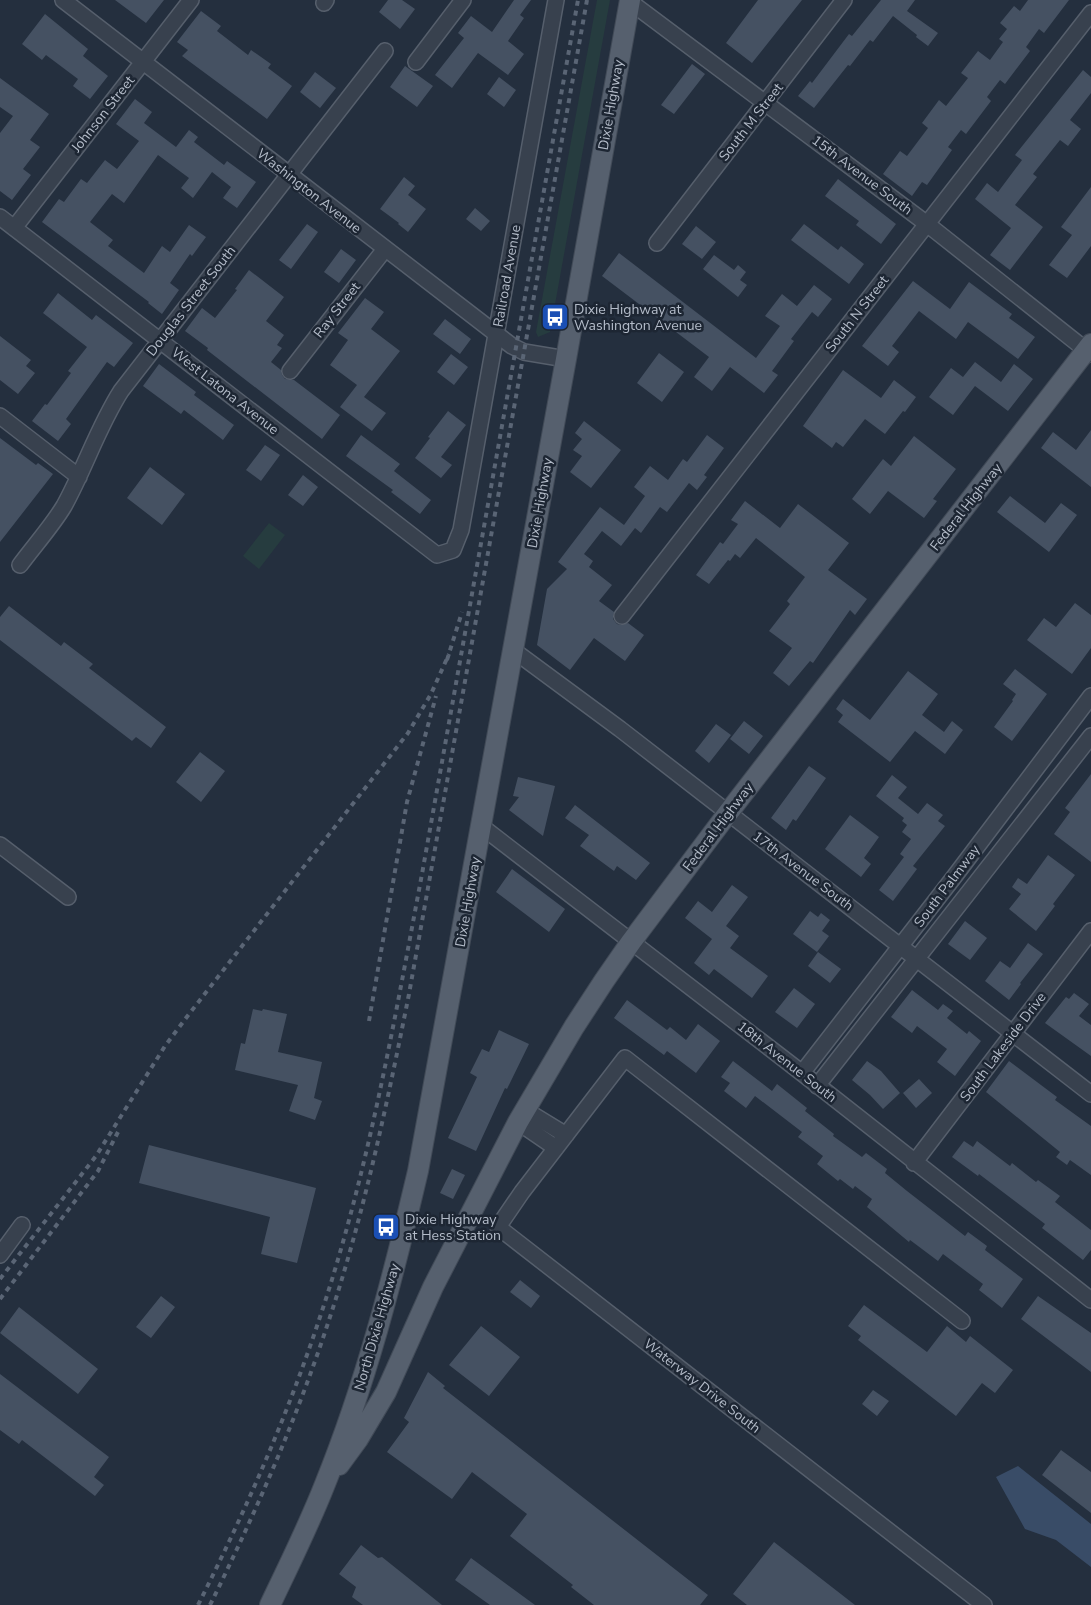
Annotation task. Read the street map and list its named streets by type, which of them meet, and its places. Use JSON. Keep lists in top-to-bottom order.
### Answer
{
  "streets": {
    "main road": ["Dixie Highway", "Federal Highway", "North Dixie Highway"],
    "street": [
      "Johnson Street",
      "South M Street",
      "15th Avenue South",
      "Washington Avenue",
      "Railroad Avenue",
      "Douglas Street South",
      "Ray Street",
      "South N Street",
      "West Latona Avenue",
      "17th Avenue South",
      "South Palmway",
      "South Lakeside Drive",
      "18th Avenue South",
      "Waterway Drive South"
    ]
  },
  "crossings": [
    ["Dixie Highway", "15th Avenue South"],
    ["Dixie Highway", "Washington Avenue"],
    ["Dixie Highway", "17th Avenue South"],
    ["Dixie Highway", "18th Avenue South"],
    ["Dixie Highway", "North Dixie Highway"],
    ["Johnson Street", "Washington Avenue"],
    ["Johnson Street", "West Latona Avenue"],
    ["South M Street", "15th Avenue South"],
    ["15th Avenue South", "South N Street"],
    ["15th Avenue South", "Federal Highway"],
    ["Washington Avenue", "Railroad Avenue"],
    ["Washington Avenue", "Douglas Street South"],
    ["Washington Avenue", "Ray Street"],
    ["Railroad Avenue", "West Latona Avenue"],
    ["Douglas Street South", "West Latona Avenue"],
    ["Federal Highway", "17th Avenue South"],
    ["Federal Highway", "18th Avenue South"],
    ["Federal Highway", "North Dixie Highway"],
    ["17th Avenue South", "South Palmway"],
    ["17th Avenue South", "South Lakeside Drive"],
    ["South Palmway", "18th Avenue South"],
    ["South Lakeside Drive", "18th Avenue South"]
  ],
  "places": {
    "bus stop": ["Dixie Highway at Washington Avenue", "Dixie Highway at Hess Station"]
  }
}
